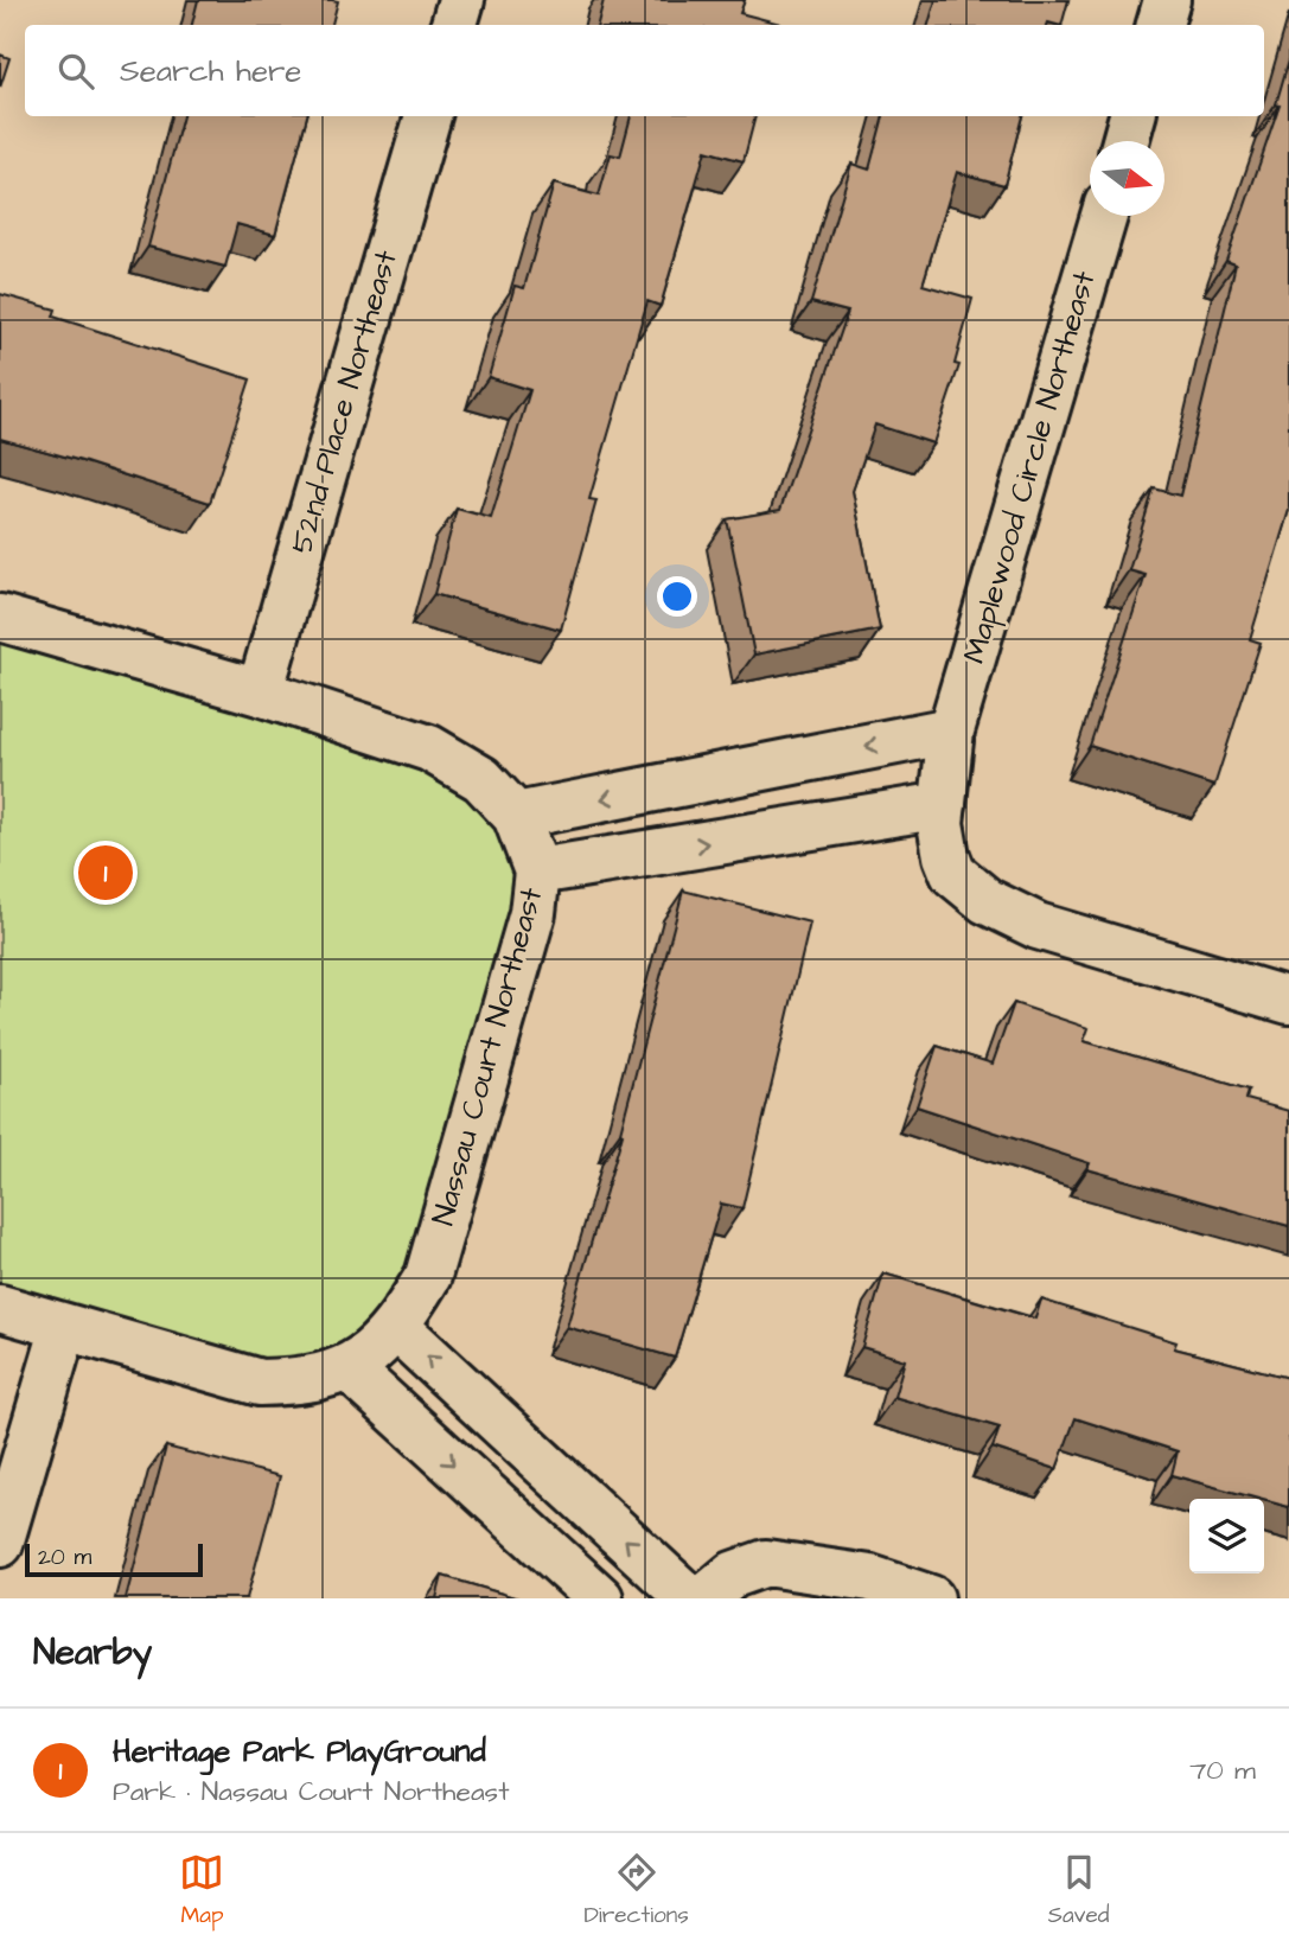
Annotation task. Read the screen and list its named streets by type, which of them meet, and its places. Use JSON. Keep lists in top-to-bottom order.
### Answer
{
  "streets": {
    "street": ["52nd Place Northeast", "Maplewood Circle Northeast", "Nassau Court Northeast"]
  },
  "crossings": [
    ["52nd Place Northeast", "Nassau Court Northeast"]
  ],
  "scale_bar": "20 m",
  "north": "right",
  "page": {
    "search": "Search here",
    "pins": "1",
    "scale": "20 m",
    "heading": "Nearby",
    "list": [
      {
        "mark": "1",
        "name": "Heritage Park PlayGround",
        "note": "Park · Nassau Court Northeast",
        "value": "70 m"
      }
    ],
    "nav": ["Map", "Directions", "Saved"]
  }
}
